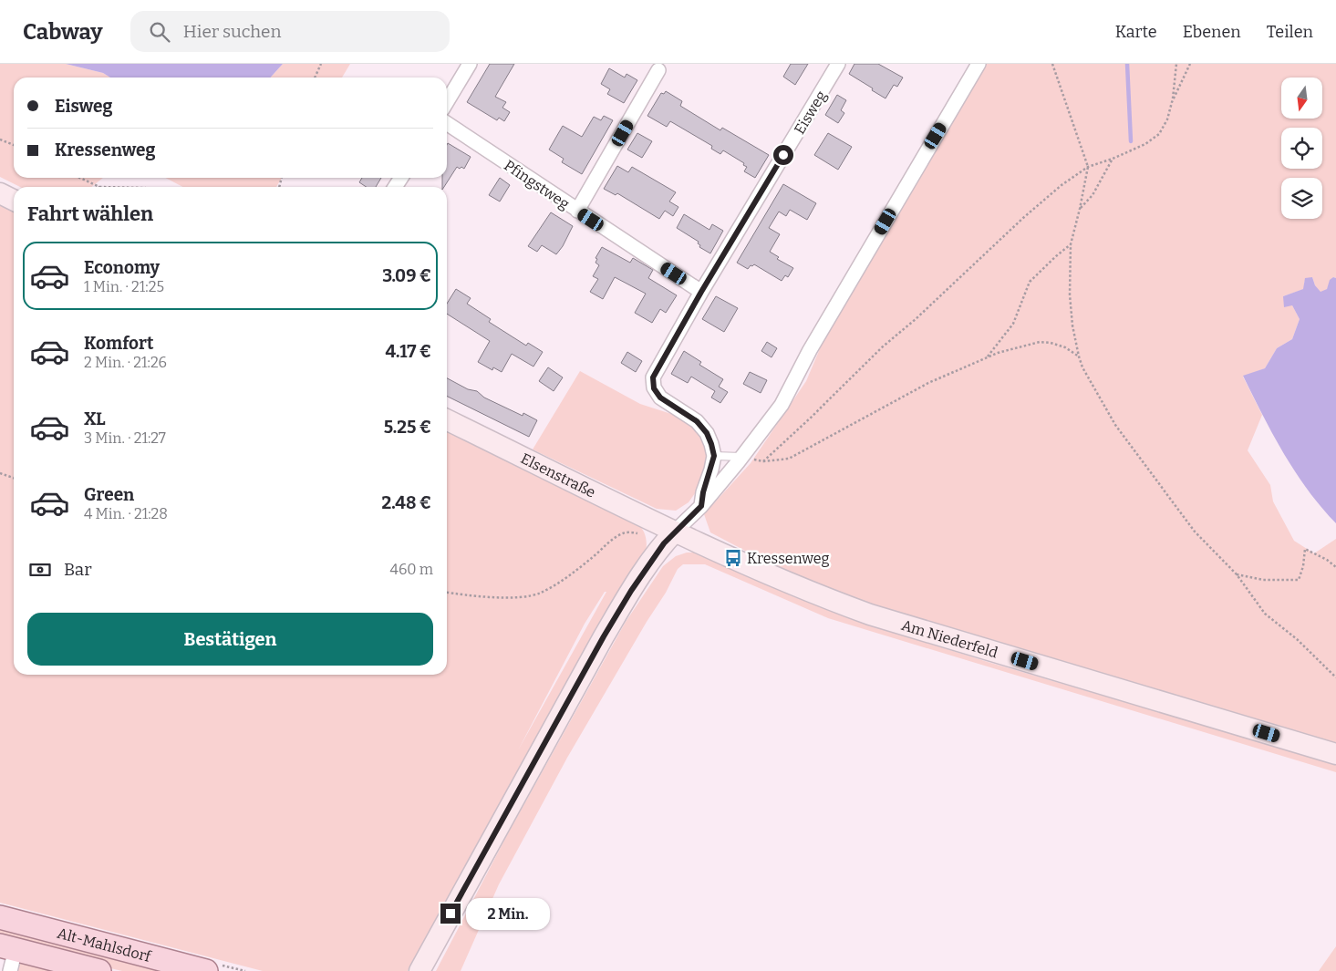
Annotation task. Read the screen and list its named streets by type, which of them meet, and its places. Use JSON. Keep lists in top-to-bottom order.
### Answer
{
  "streets": {
    "main road": ["Alt-Mahlsdorf"],
    "street": [
      "Eisweg",
      "Pfingstweg",
      "Elsenstraße",
      "Am Niederfeld"
    ]
  },
  "crossings": [
    ["Eisweg", "Pfingstweg"],
    ["Elsenstraße", "Am Niederfeld"]
  ],
  "places": {
    "bus stop": ["Kressenweg"]
  },
  "north": "bottom",
  "page": {
    "header": "Cabway",
    "search": "Hier suchen",
    "nav": ["Karte", "Ebenen", "Teilen"],
    "banner": ["Eisweg", "Kressenweg"],
    "heading": "Fahrt wählen",
    "list": [
      {
        "name": "Economy",
        "note": "1 Min. · 21:25",
        "value": "3.09 €"
      },
      {
        "name": "Komfort",
        "note": "2 Min. · 21:26",
        "value": "4.17 €"
      },
      {
        "name": "XL",
        "note": "3 Min. · 21:27",
        "value": "5.25 €"
      },
      {
        "name": "Green",
        "note": "4 Min. · 21:28",
        "value": "2.48 €"
      }
    ],
    "pay": ["Bar", "460 m"],
    "buttons": "Bestätigen",
    "bubble": "2 Min."
  }
}
